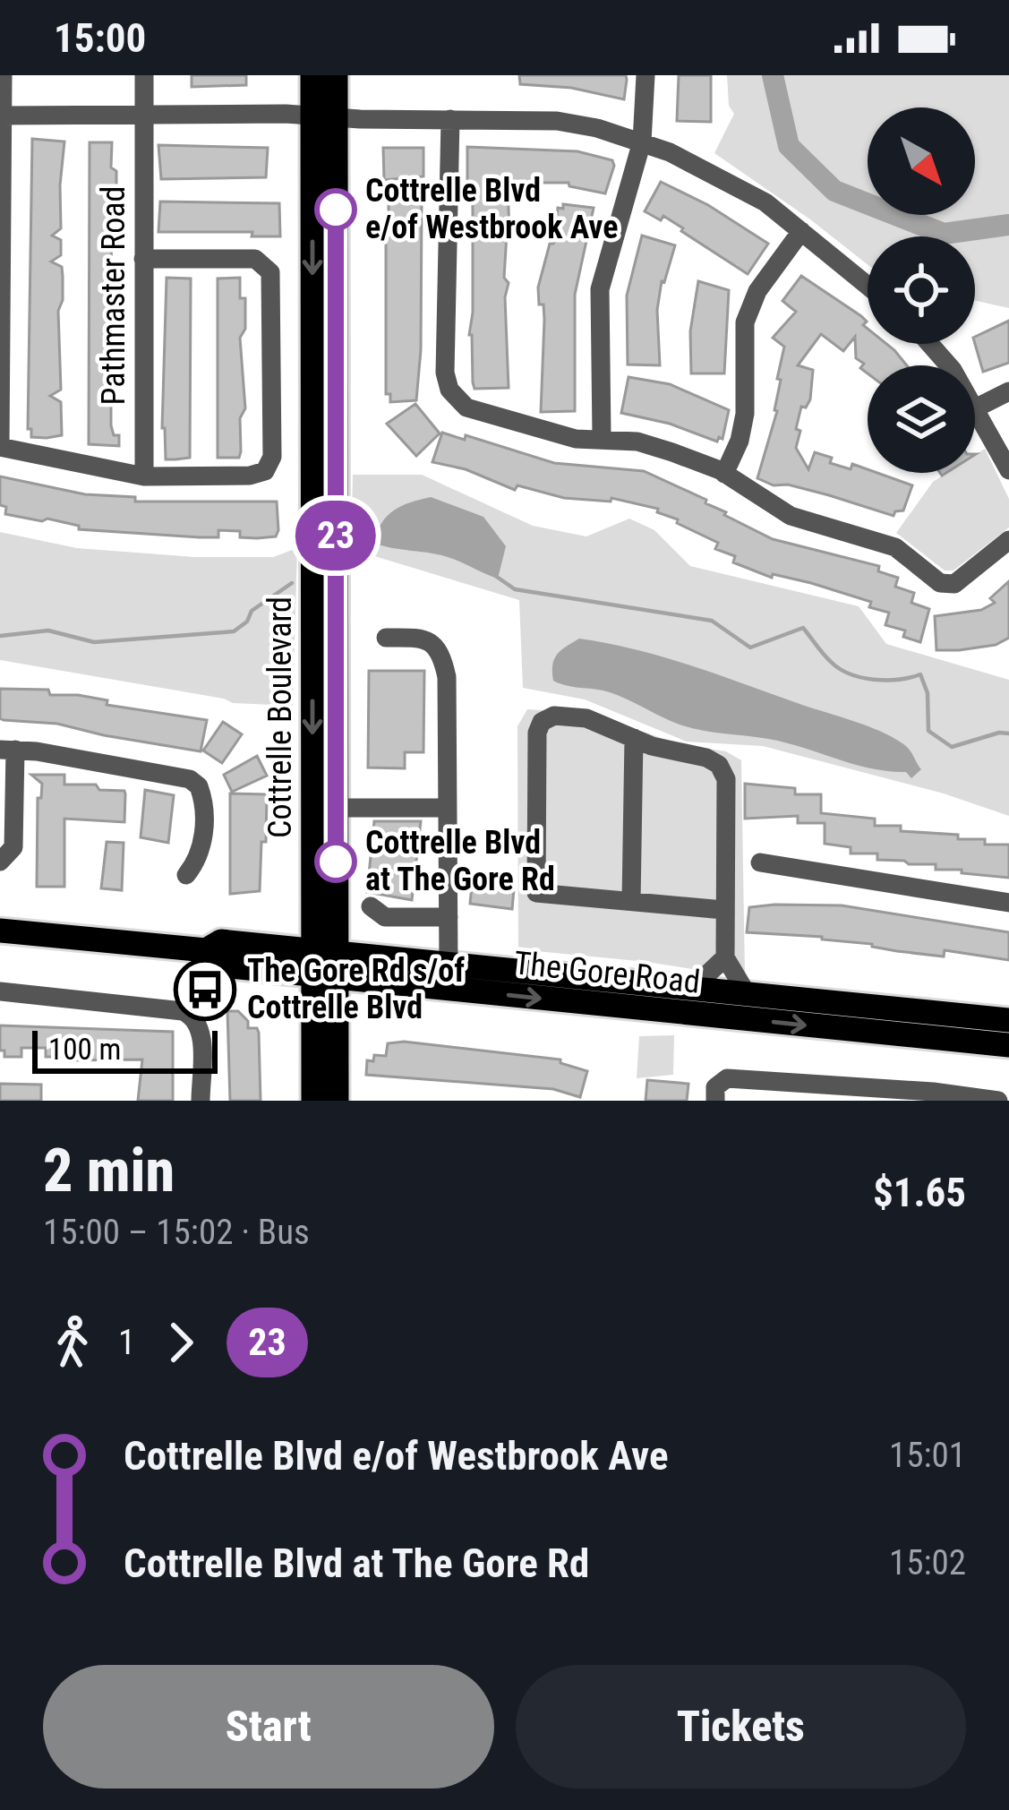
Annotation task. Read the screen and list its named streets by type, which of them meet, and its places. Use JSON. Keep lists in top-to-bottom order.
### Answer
{
  "streets": {
    "main road": ["Cottrelle Boulevard", "The Gore Road"],
    "street": ["Pathmaster Road"]
  },
  "crossings": [
    ["Cottrelle Boulevard", "The Gore Road"]
  ],
  "places": {
    "other": ["Cottrelle Blvd e/of Westbrook Ave", "Cottrelle Blvd at The Gore Rd"],
    "bus stop": ["The Gore Rd s/of Cottrelle Blvd"]
  },
  "lines": ["bus line 23"],
  "scale_bar": "100 m",
  "north": "bottom right",
  "page": {
    "status": "15:00",
    "on_map": "23",
    "scale": "100 m",
    "heading": ["2 min", "15:00 – 15:02 · Bus", "$1.65"],
    "legs": ["1", "23"],
    "list": [
      {
        "name": "Cottrelle Blvd e/of Westbrook Ave",
        "value": "15:01"
      },
      {
        "name": "Cottrelle Blvd at The Gore Rd",
        "value": "15:02"
      }
    ],
    "buttons": ["Start", "Tickets"]
  }
}
